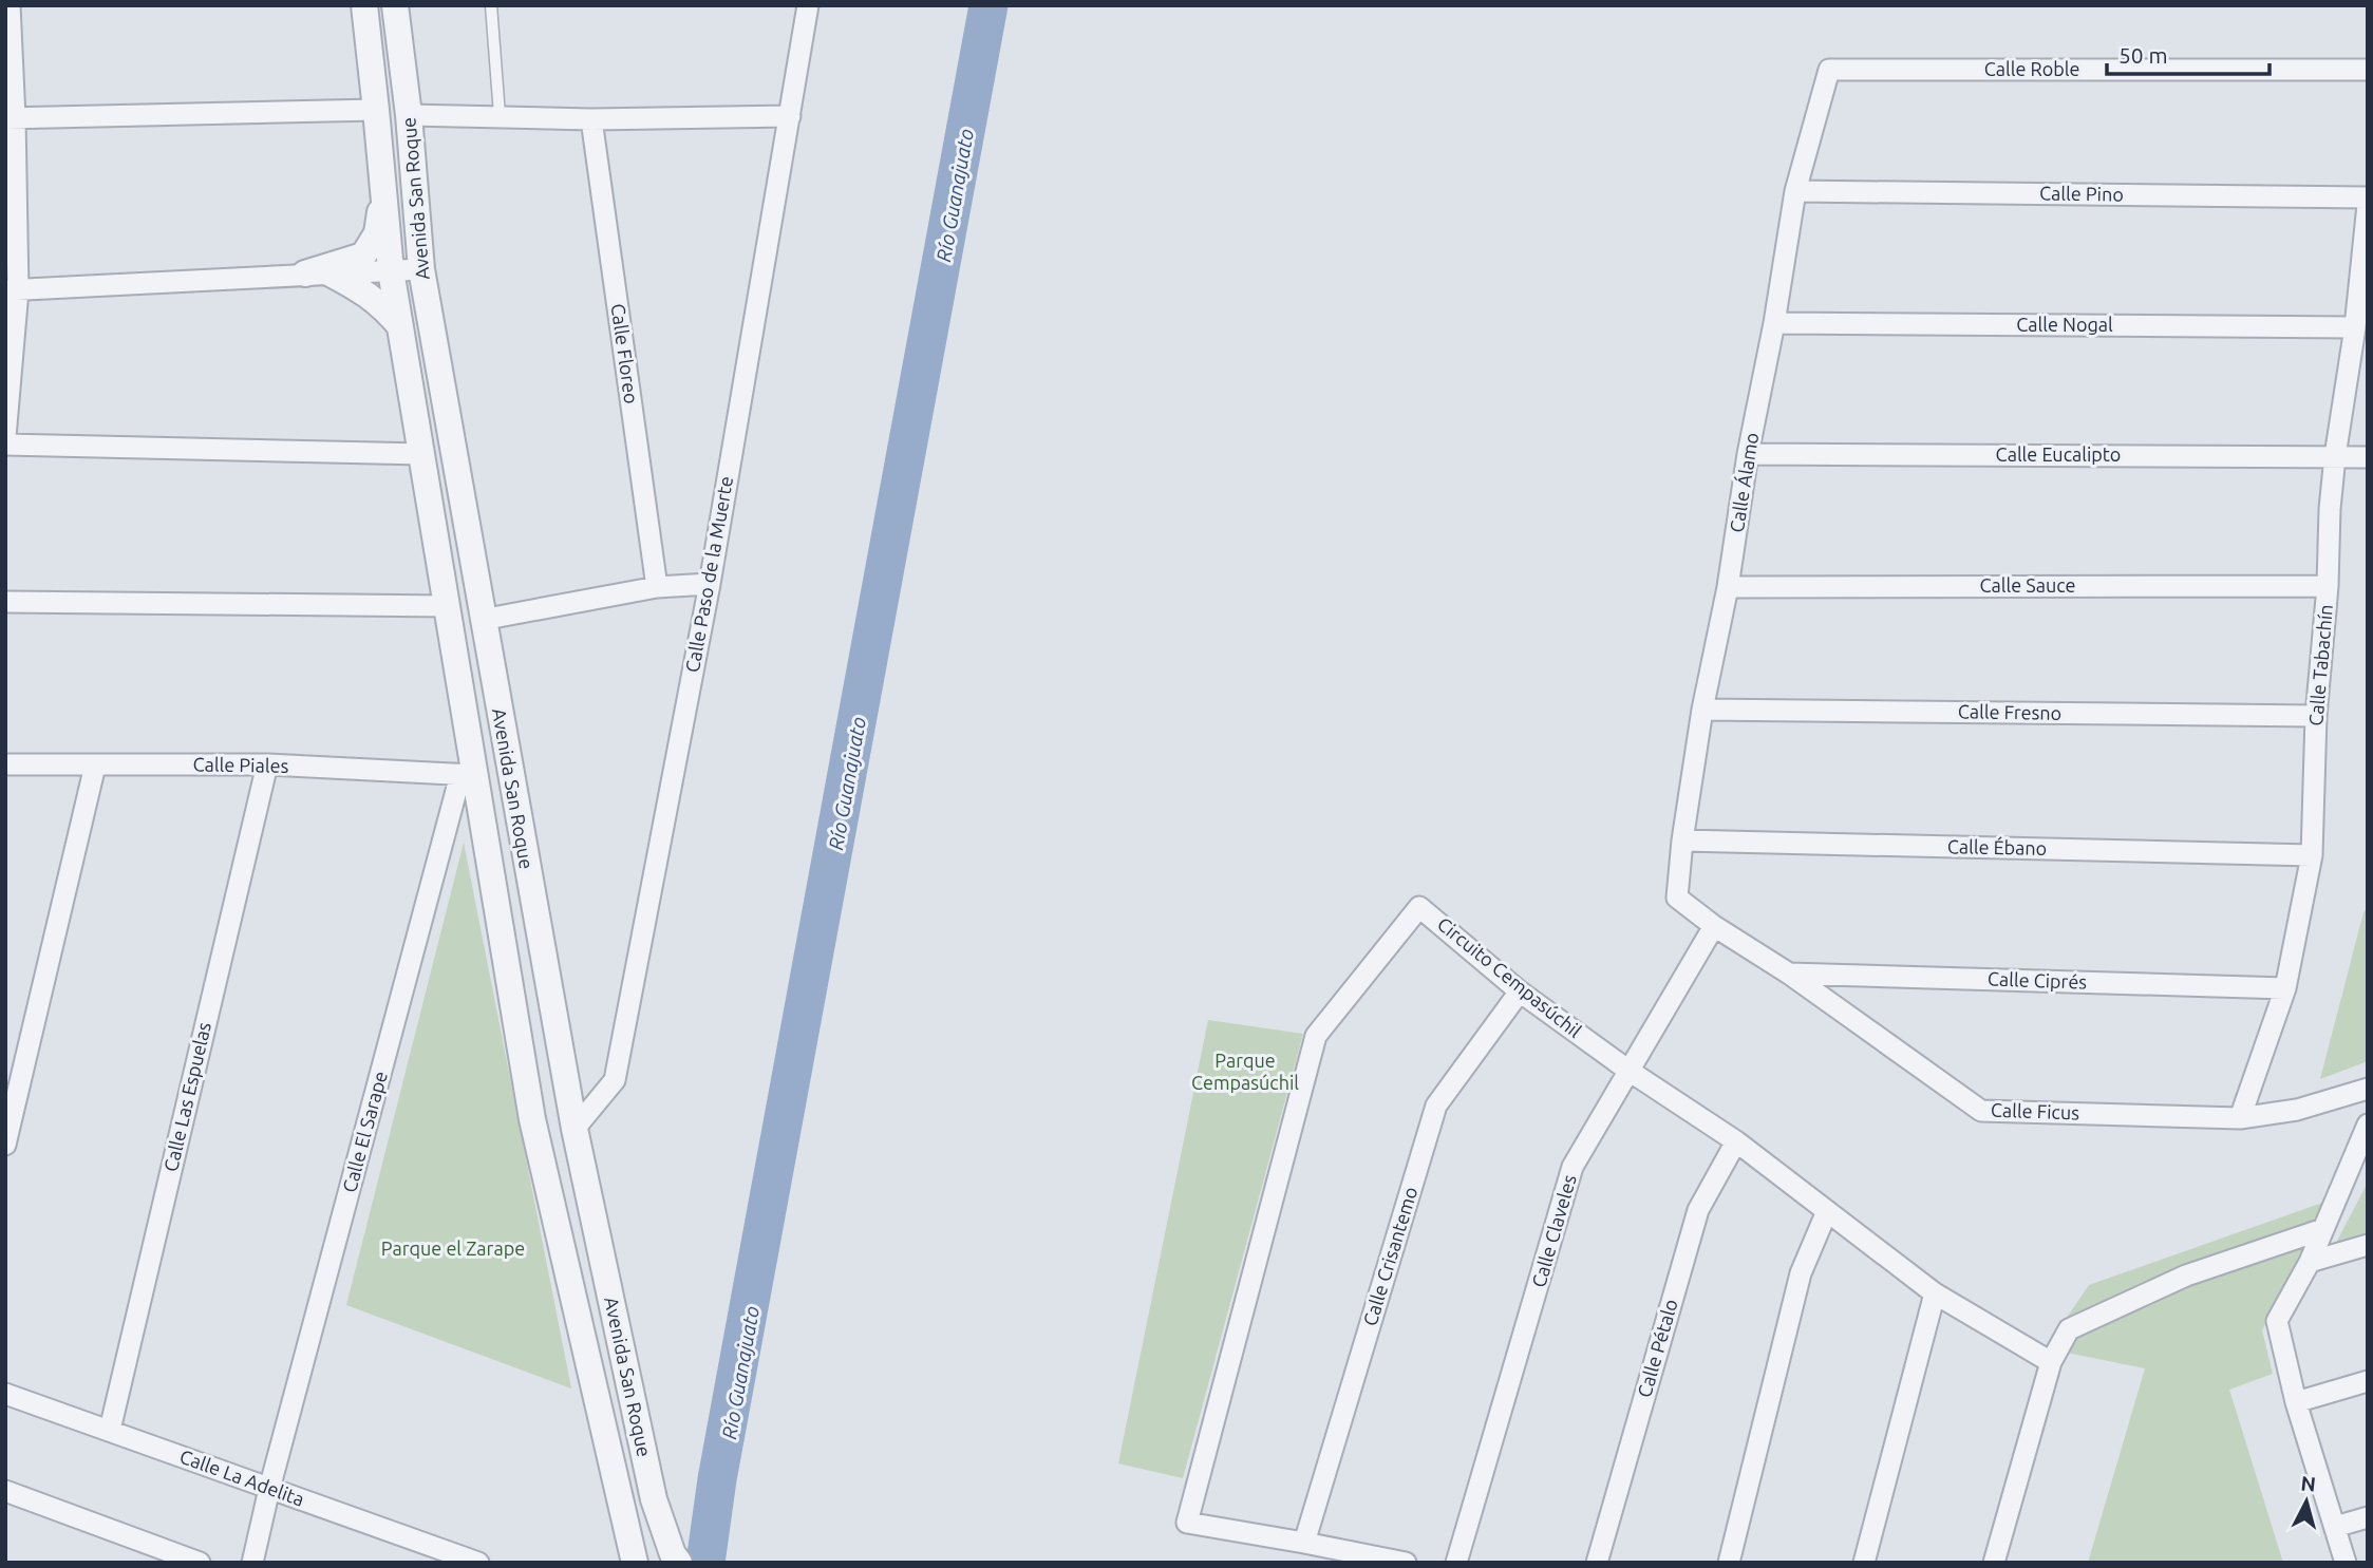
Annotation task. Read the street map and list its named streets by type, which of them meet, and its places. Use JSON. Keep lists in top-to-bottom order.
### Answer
{
  "streets": {
    "street": [
      "Calle Roble",
      "Calle Pino",
      "Avenida San Roque",
      "Calle Nogal",
      "Calle Floreo",
      "Calle Eucalipto",
      "Calle Álamo",
      "Calle Paso de la Muerte",
      "Calle Sauce",
      "Calle Tabachín",
      "Calle Fresno",
      "Calle Piales",
      "Calle Ébano",
      "Circuito Cempasúchil",
      "Calle Ciprés",
      "Calle Las Espuelas",
      "Calle Ficus",
      "Calle El Sarape",
      "Calle Claveles",
      "Calle Crisantemo",
      "Calle Pétalo",
      "Calle La Adelita"
    ]
  },
  "crossings": [
    ["Calle Roble", "Calle Álamo"],
    ["Calle Pino", "Calle Álamo"],
    ["Avenida San Roque", "Calle Paso de la Muerte"],
    ["Avenida San Roque", "Calle Piales"],
    ["Avenida San Roque", "Calle El Sarape"],
    ["Calle Nogal", "Calle Álamo"],
    ["Calle Nogal", "Calle Tabachín"],
    ["Calle Eucalipto", "Calle Álamo"],
    ["Calle Eucalipto", "Calle Tabachín"],
    ["Calle Álamo", "Calle Sauce"],
    ["Calle Álamo", "Calle Fresno"],
    ["Calle Álamo", "Calle Ébano"],
    ["Calle Álamo", "Calle Ficus"],
    ["Calle Sauce", "Calle Tabachín"],
    ["Calle Tabachín", "Calle Fresno"],
    ["Calle Tabachín", "Calle Ébano"],
    ["Calle Tabachín", "Calle Ciprés"],
    ["Calle Tabachín", "Calle Ficus"],
    ["Calle Piales", "Calle Las Espuelas"],
    ["Calle Piales", "Calle El Sarape"],
    ["Circuito Cempasúchil", "Calle Claveles"],
    ["Circuito Cempasúchil", "Calle Crisantemo"],
    ["Circuito Cempasúchil", "Calle Pétalo"],
    ["Calle Ciprés", "Calle Ficus"],
    ["Calle Las Espuelas", "Calle La Adelita"],
    ["Calle Ficus", "Calle Claveles"],
    ["Calle El Sarape", "Calle La Adelita"]
  ],
  "water": ["Río Guanajuato"],
  "parks": ["Parque Cempasúchil", "Parque el Zarape"],
  "scale_bar": "50 m",
  "north": "top"
}
